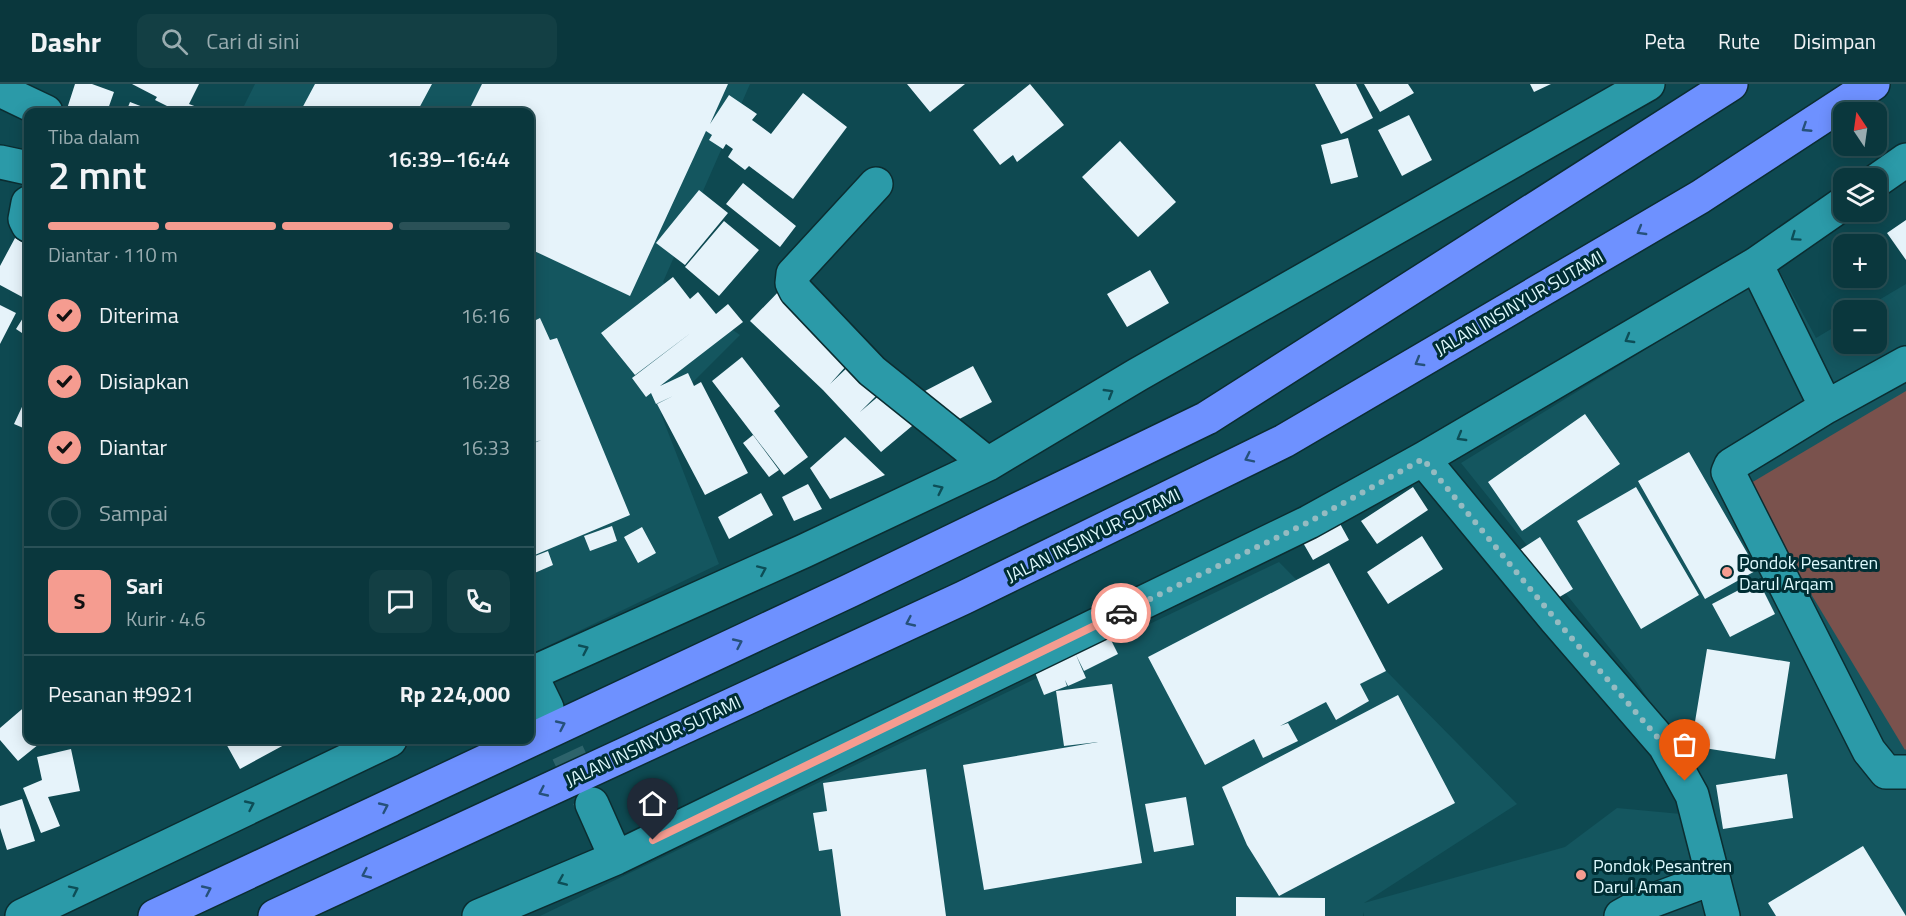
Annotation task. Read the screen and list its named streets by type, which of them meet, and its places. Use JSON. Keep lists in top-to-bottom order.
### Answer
{
  "streets": {
    "highway": ["JALAN INSINYUR SUTAMI"]
  },
  "places": ["Pondok Pesantren Darul Arqam", "Pondok Pesantren Darul Aman"],
  "north": "top",
  "page": {
    "header": "Dashr",
    "search": "Cari di sini",
    "nav": ["Peta", "Rute", "Disimpan"],
    "map_buttons": ["+", "−"],
    "heading": ["2 mnt", "Tiba dalam", "16:39–16:44"],
    "panel": [
      "Sari",
      "Kurir · 4.6",
      "Pesanan #9921",
      "Rp 224,000"
    ],
    "bar": "Diantar · 110 m",
    "list": [
      ["Diterima", "16:16"],
      ["Disiapkan", "16:28"],
      ["Diantar", "16:33"],
      "Sampai"
    ],
    "round": "S"
  }
}
